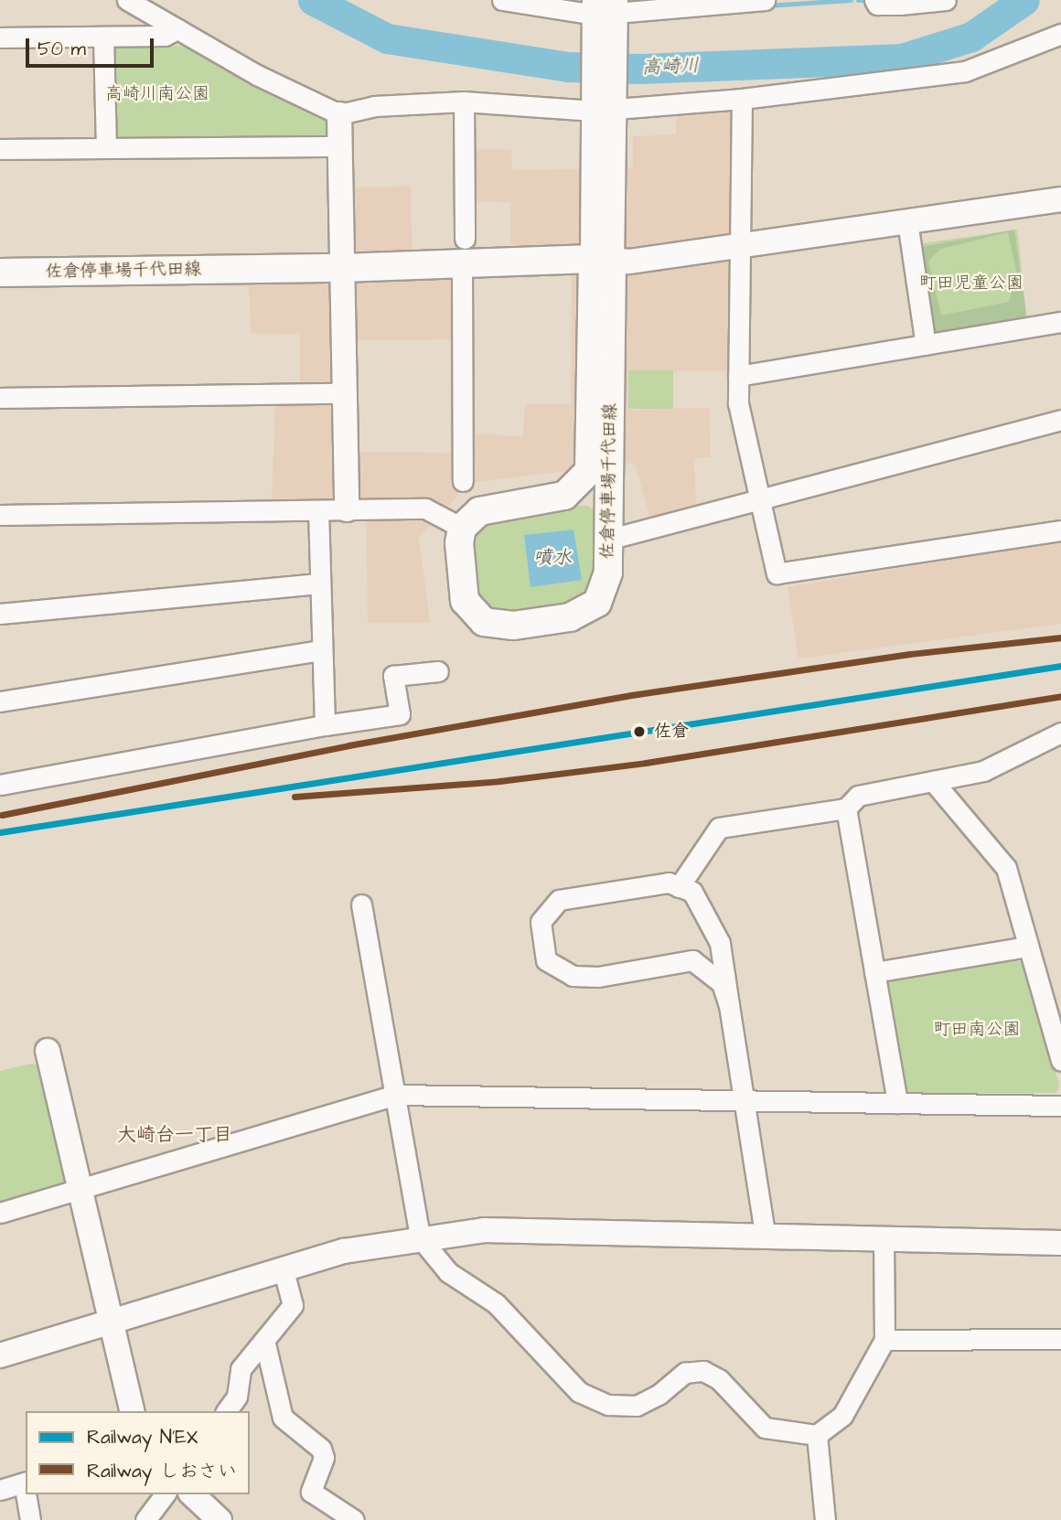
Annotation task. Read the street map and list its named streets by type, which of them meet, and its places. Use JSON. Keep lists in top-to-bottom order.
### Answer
{
  "streets": {
    "main road": ["佐倉停車場千代田線"]
  },
  "districts": ["大崎台一丁目"],
  "water": ["高崎川", "噴水"],
  "parks": ["高崎川南公園", "町田児童公園", "町田南公園"],
  "places": ["佐倉"],
  "lines": ["rail line しおさい", "rail line N'EX"],
  "legend": ["Railway N'EX", "Railway しおさい"],
  "scale_bar": "50 m"
}
